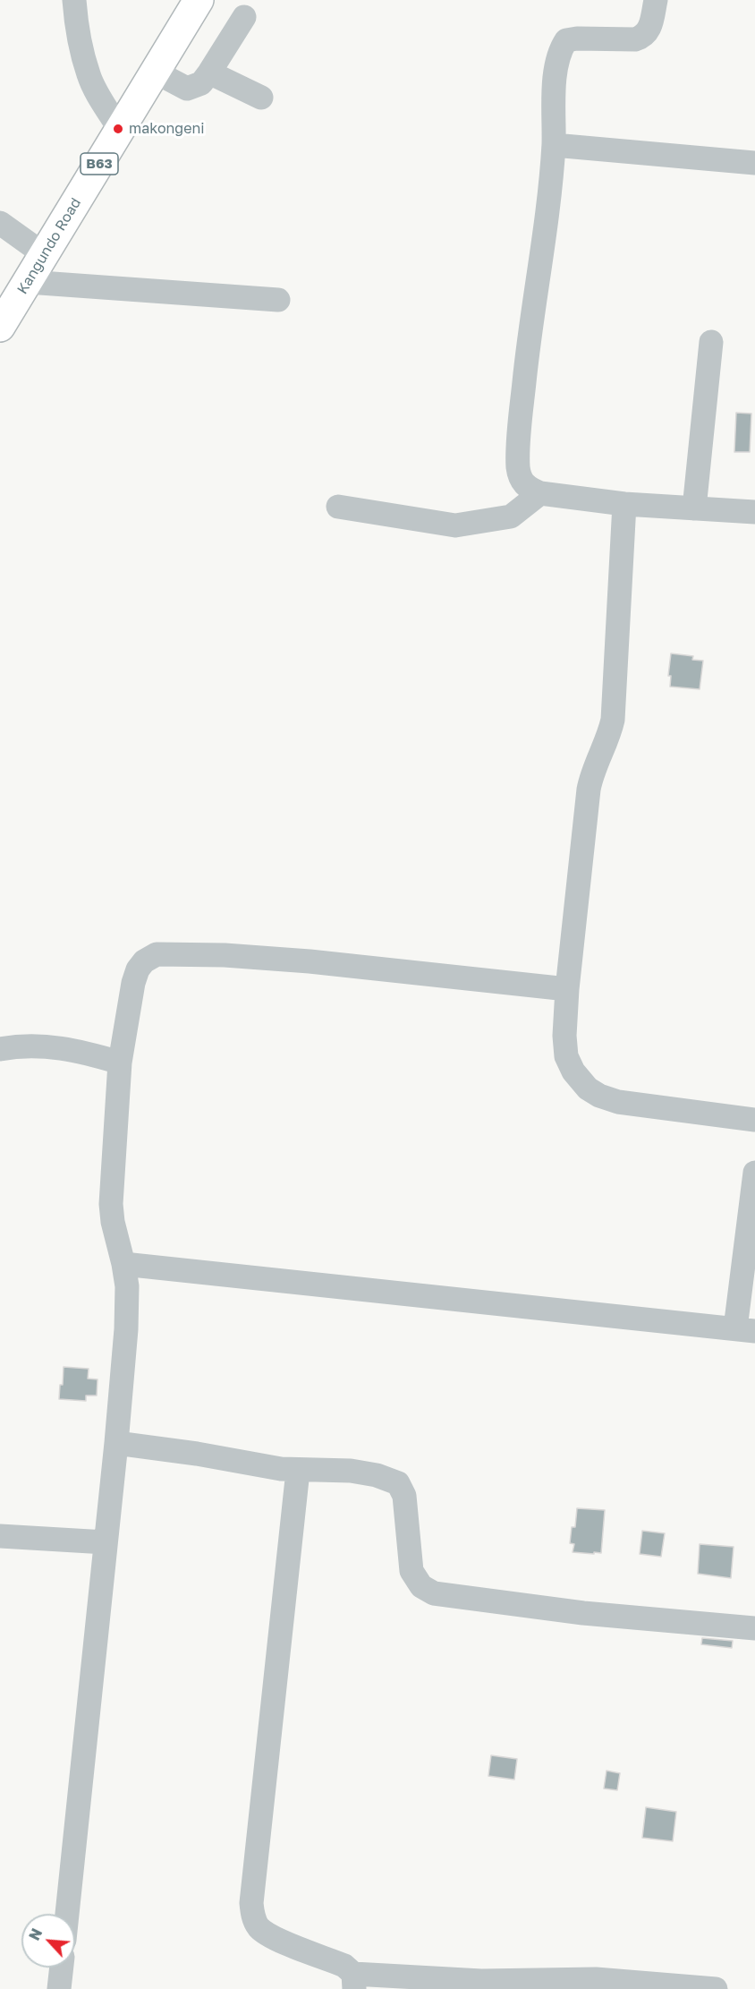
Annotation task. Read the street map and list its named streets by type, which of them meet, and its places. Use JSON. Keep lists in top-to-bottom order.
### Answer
{
  "streets": {
    "highway": ["B63", "Kangundo Road"]
  },
  "places": ["makongeni"],
  "north": "top left"
}
